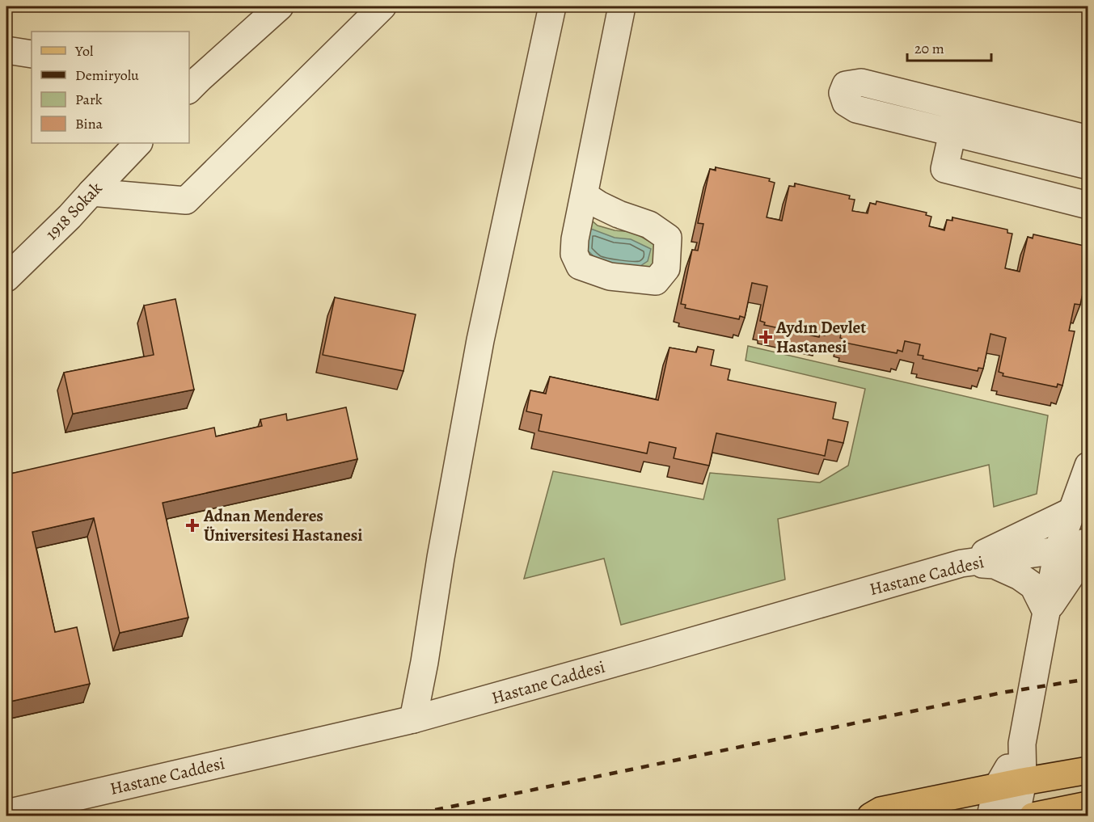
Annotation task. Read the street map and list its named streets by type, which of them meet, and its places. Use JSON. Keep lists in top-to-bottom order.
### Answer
{
  "streets": {
    "street": ["1918 Sokak", "Hastane Caddesi"]
  },
  "places": {
    "health": ["Aydın Devlet Hastanesi", "Adnan Menderes Üniversitesi Hastanesi"]
  },
  "legend": [
    "Yol",
    "Demiryolu",
    "Park",
    "Bina"
  ],
  "scale_bar": "20 m"
}
